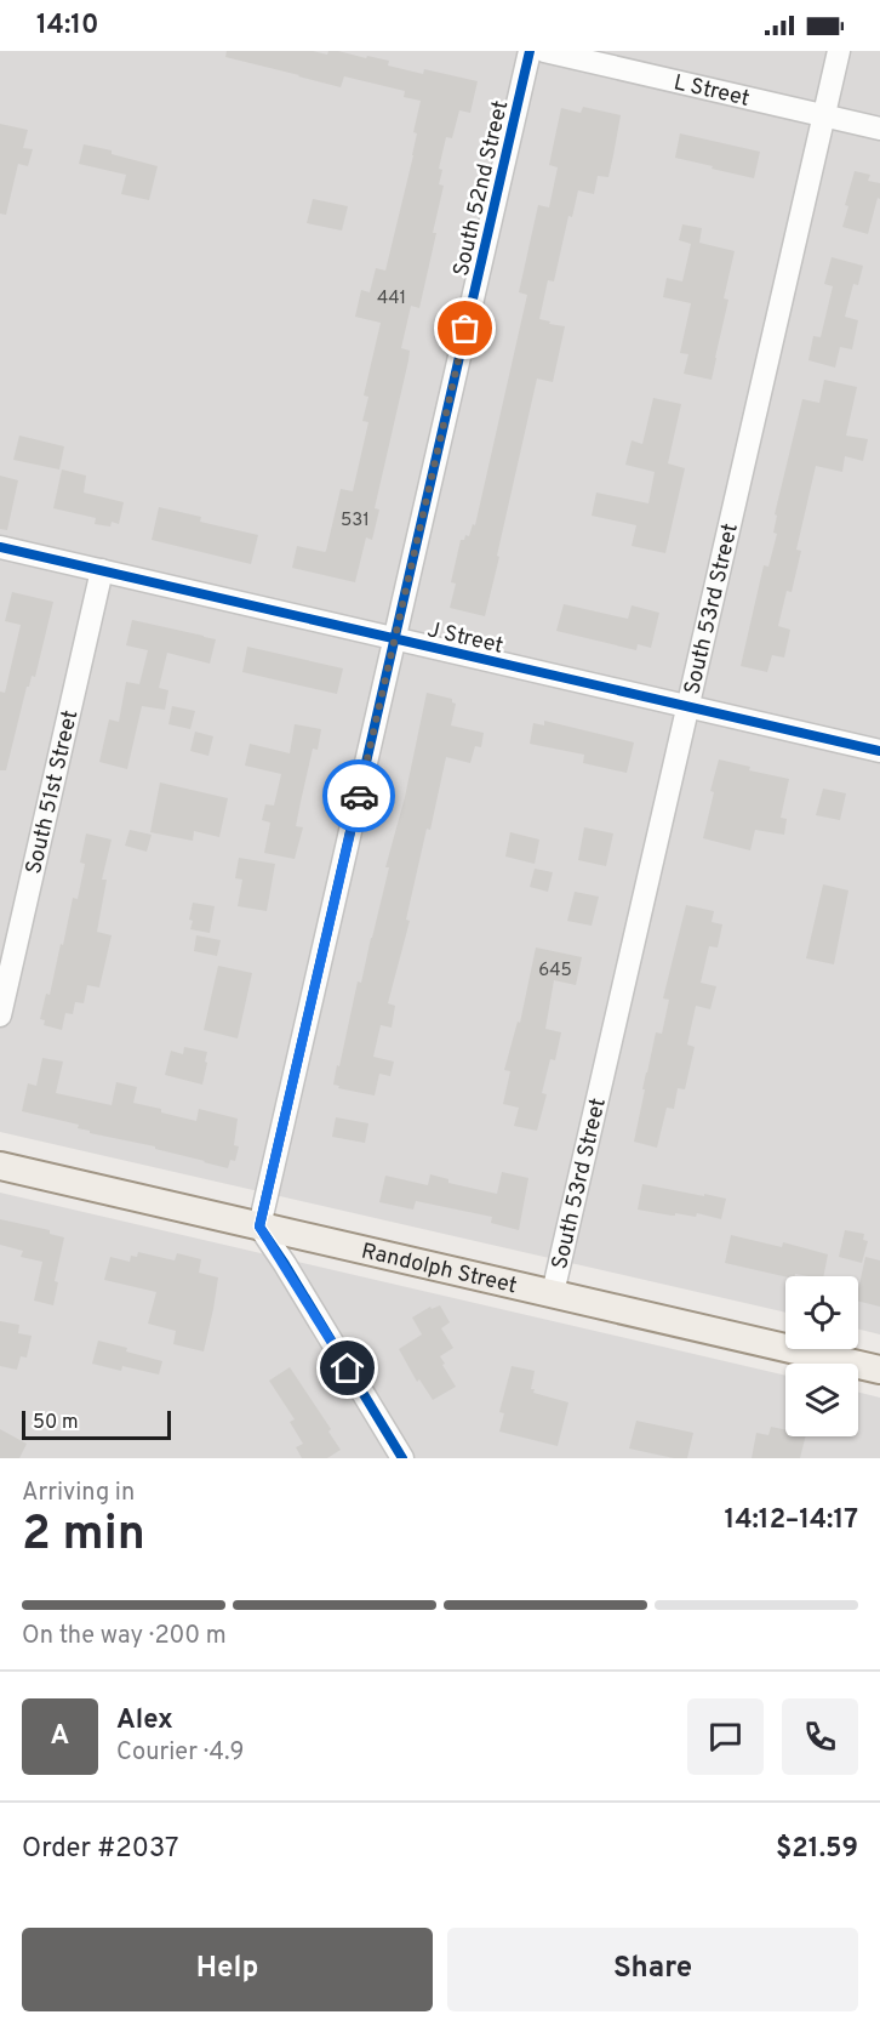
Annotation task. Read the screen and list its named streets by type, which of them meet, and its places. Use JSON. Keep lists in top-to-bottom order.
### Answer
{
  "streets": {
    "main road": ["Randolph Street"],
    "street": [
      "L Street",
      "South 52nd Street",
      "South 53rd Street",
      "J Street",
      "South 51st Street"
    ]
  },
  "crossings": [
    ["L Street", "South 53rd Street"],
    ["South 52nd Street", "J Street"],
    ["South 52nd Street", "Randolph Street"],
    ["South 53rd Street", "J Street"],
    ["South 53rd Street", "Randolph Street"],
    ["J Street", "South 51st Street"]
  ],
  "house_numbers": ["441", "531", "645"],
  "scale_bar": "50 m",
  "page": {
    "status": "14:10",
    "scale": "50 m",
    "heading": ["2 min", "Arriving in", "14:12–14:17"],
    "panel": [
      "Alex",
      "Courier · 4.9",
      "Order #2037",
      "$21.59"
    ],
    "bar": "On the way · 200 m",
    "round": "A",
    "buttons": ["Help", "Share"]
  }
}
